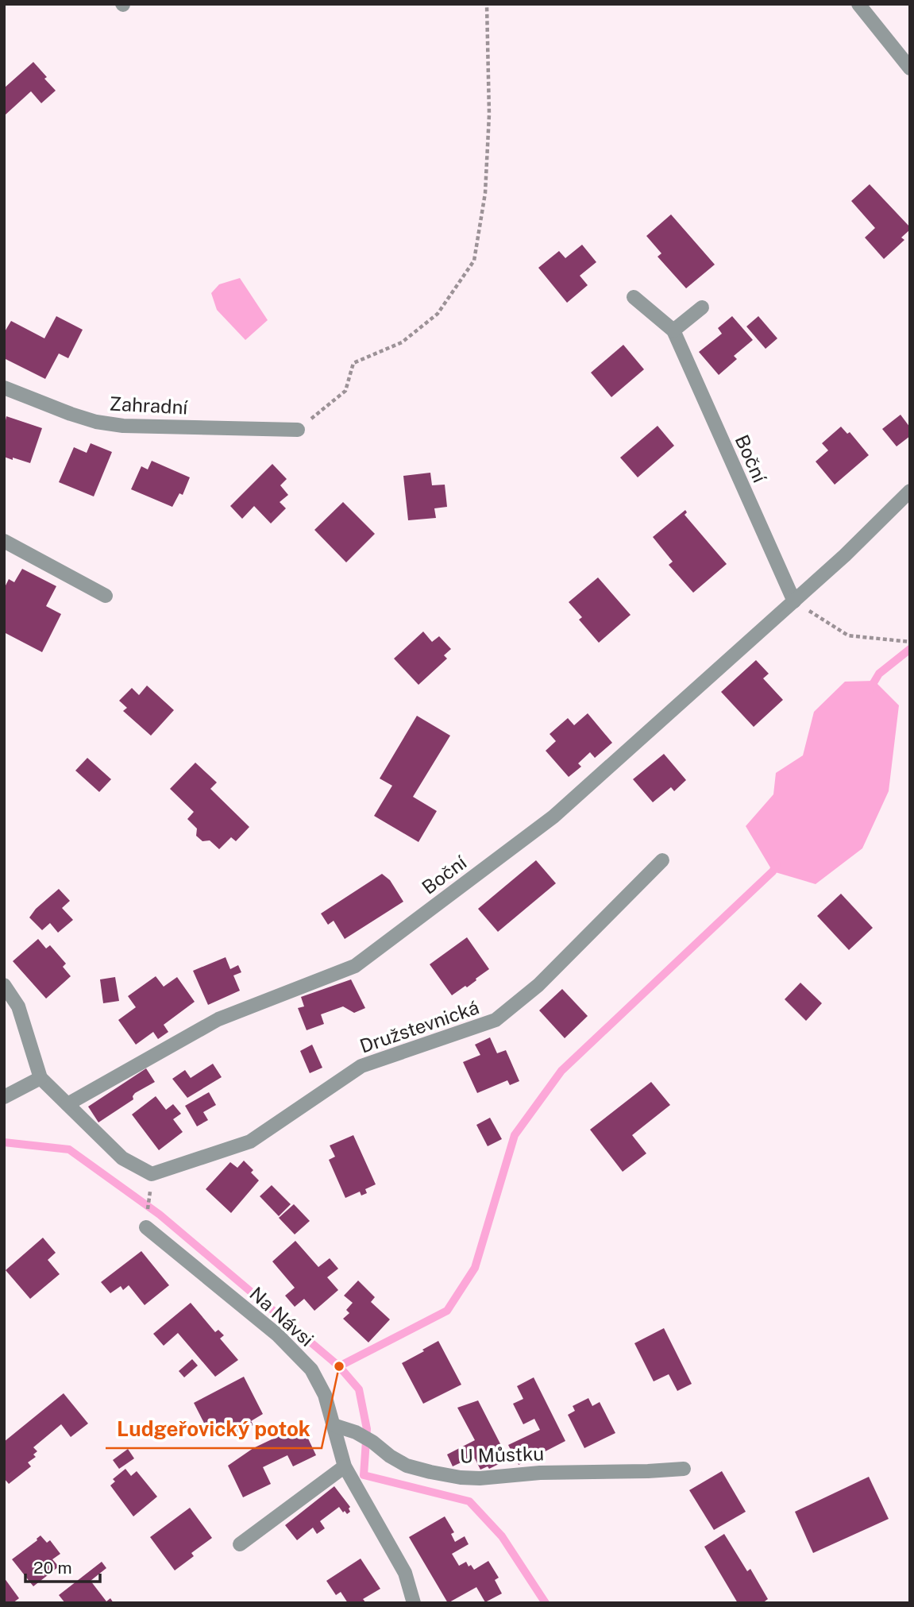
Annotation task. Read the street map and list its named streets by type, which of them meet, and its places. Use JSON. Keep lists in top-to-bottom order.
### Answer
{
  "streets": {
    "street": [
      "Zahradní",
      "Boční",
      "Družstevnická",
      "Na Návsi",
      "U Můstku"
    ]
  },
  "crossings": [
    ["Boční", "Družstevnická"],
    ["Na Návsi", "U Můstku"]
  ],
  "places": ["Ludgeřovický potok"],
  "scale_bar": "20 m"
}
